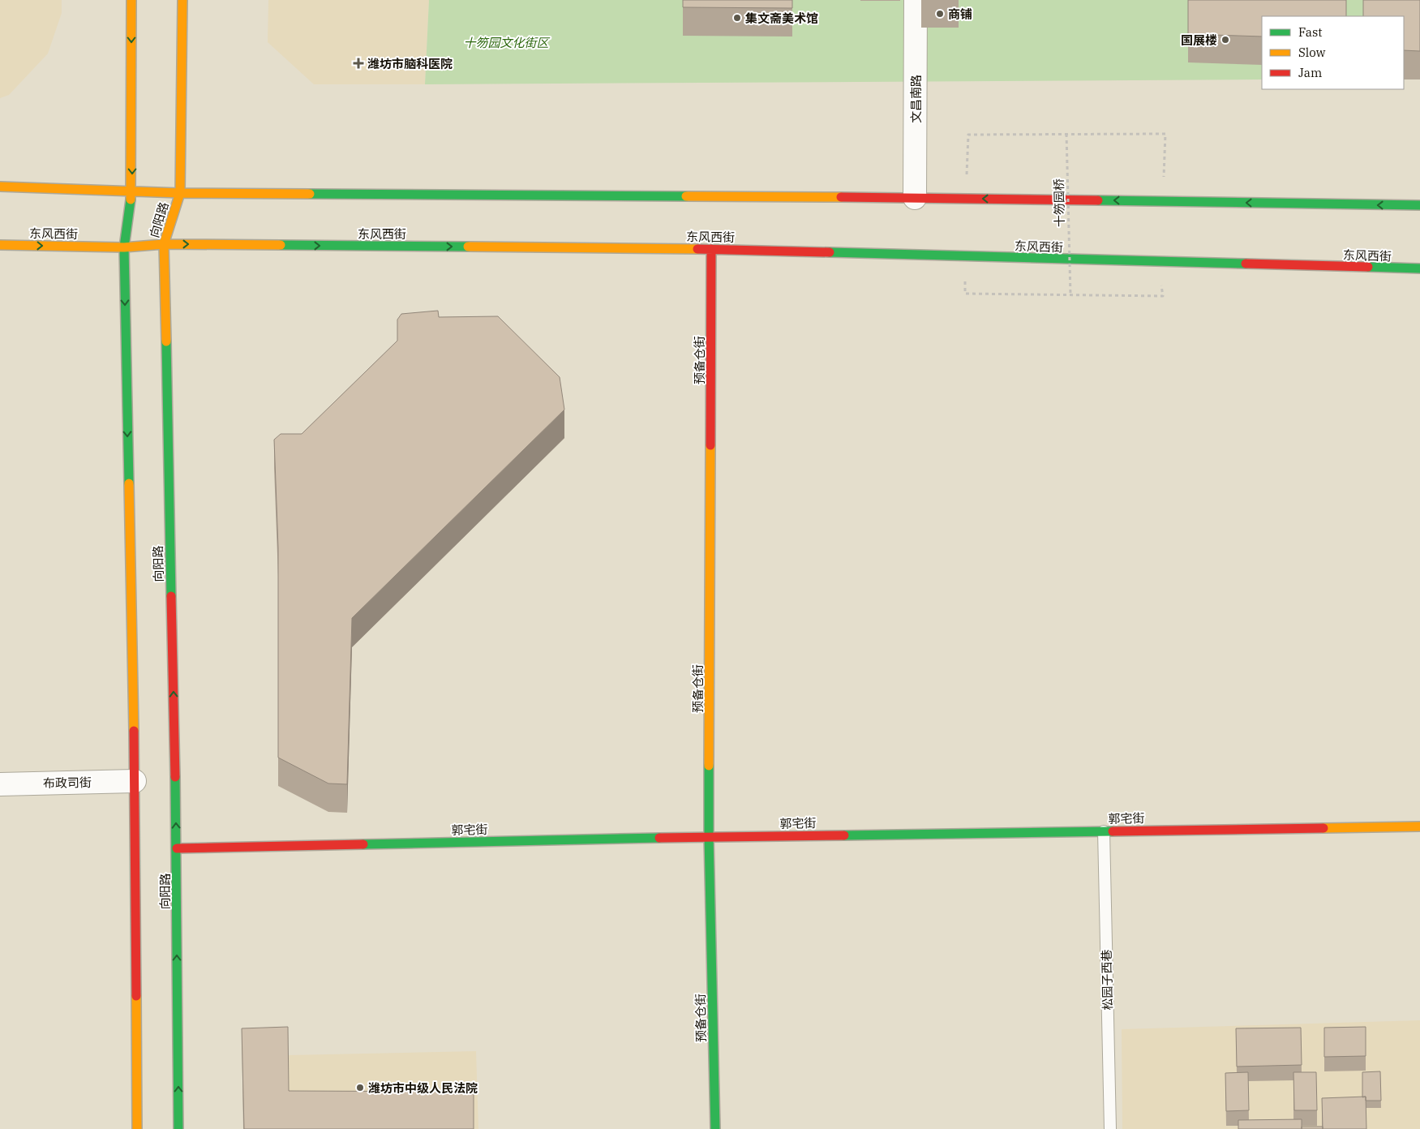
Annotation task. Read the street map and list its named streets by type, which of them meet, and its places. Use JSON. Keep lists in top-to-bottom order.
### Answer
{
  "streets": {
    "main road": [
      "向阳路",
      "东风西街",
      "预备仓街",
      "郭宅街"
    ],
    "street": ["文昌南路", "布政司街"],
    "lane": ["松园子西巷"],
    "path": ["十笏园桥"]
  },
  "crossings": [
    ["向阳路", "东风西街"],
    ["向阳路", "郭宅街"],
    ["东风西街", "预备仓街"],
    ["预备仓街", "郭宅街"],
    ["郭宅街", "松园子西巷"]
  ],
  "parks": ["十笏园文化街区"],
  "places": {
    "other": [
      "商铺",
      "集文斋美术馆",
      "国展楼",
      "潍坊市中级人民法院"
    ],
    "health": ["潍坊市脑科医院"]
  },
  "legend": ["Fast", "Slow", "Jam"]
}
